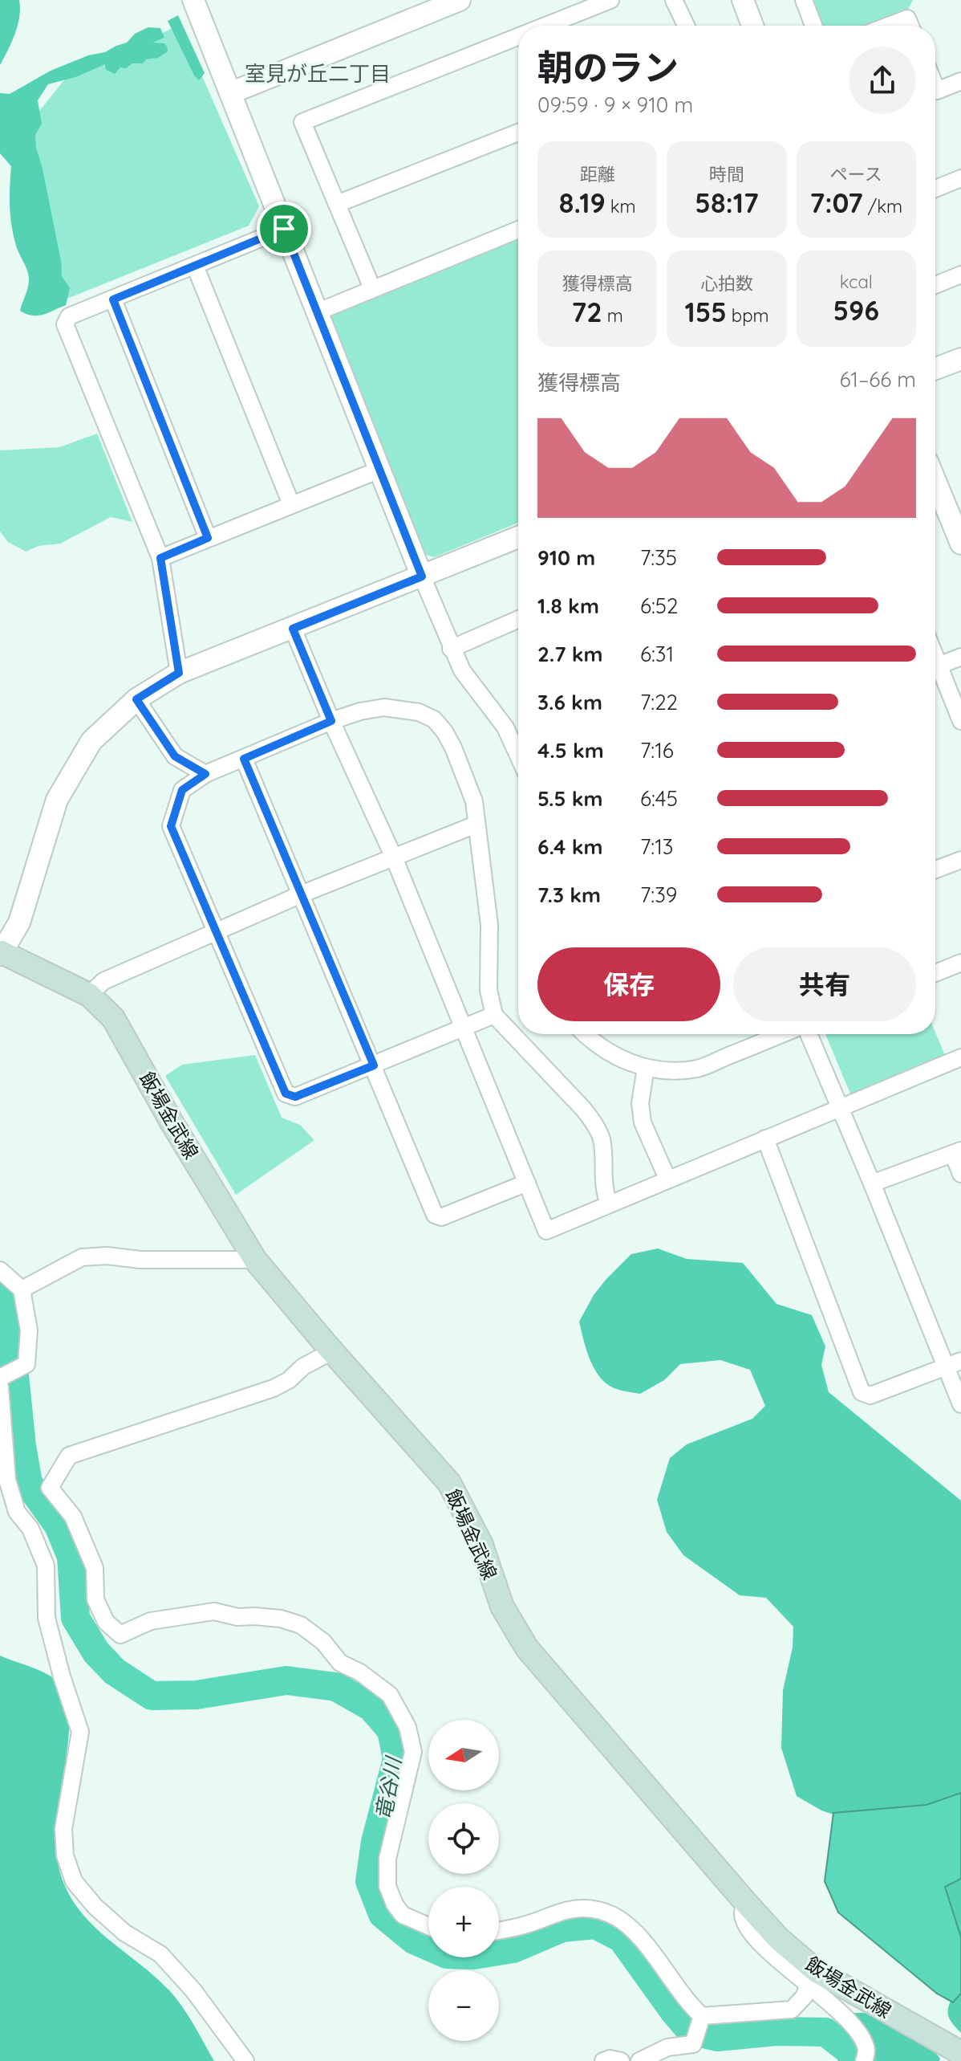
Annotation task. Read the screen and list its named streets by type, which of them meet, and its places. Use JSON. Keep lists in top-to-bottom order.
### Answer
{
  "streets": {
    "main road": ["飯場金武線"]
  },
  "districts": ["室見が丘二丁目"],
  "water": ["竜谷川"],
  "north": "left",
  "page": {
    "heading": ["朝のラン", "09:59 · 9 × 910 m"],
    "stats": [
      ["距離", "8.19 km"],
      ["時間", "58:17"],
      ["ペース", "7:07 /km"],
      ["獲得標高", "72 m"],
      ["心拍数", "155 bpm"],
      ["kcal", "596"]
    ],
    "chart": ["獲得標高", "61–66 m"],
    "list": [
      {
        "name": "910 m",
        "note": "7:35"
      },
      {
        "name": "1.8 km",
        "note": "6:52"
      },
      {
        "name": "2.7 km",
        "note": "6:31"
      },
      {
        "name": "3.6 km",
        "note": "7:22"
      },
      {
        "name": "4.5 km",
        "note": "7:16"
      },
      {
        "name": "5.5 km",
        "note": "6:45"
      },
      {
        "name": "6.4 km",
        "note": "7:13"
      },
      {
        "name": "7.3 km",
        "note": "7:39"
      }
    ],
    "buttons": ["保存", "共有"],
    "map_buttons": ["+", "−"]
  }
}
